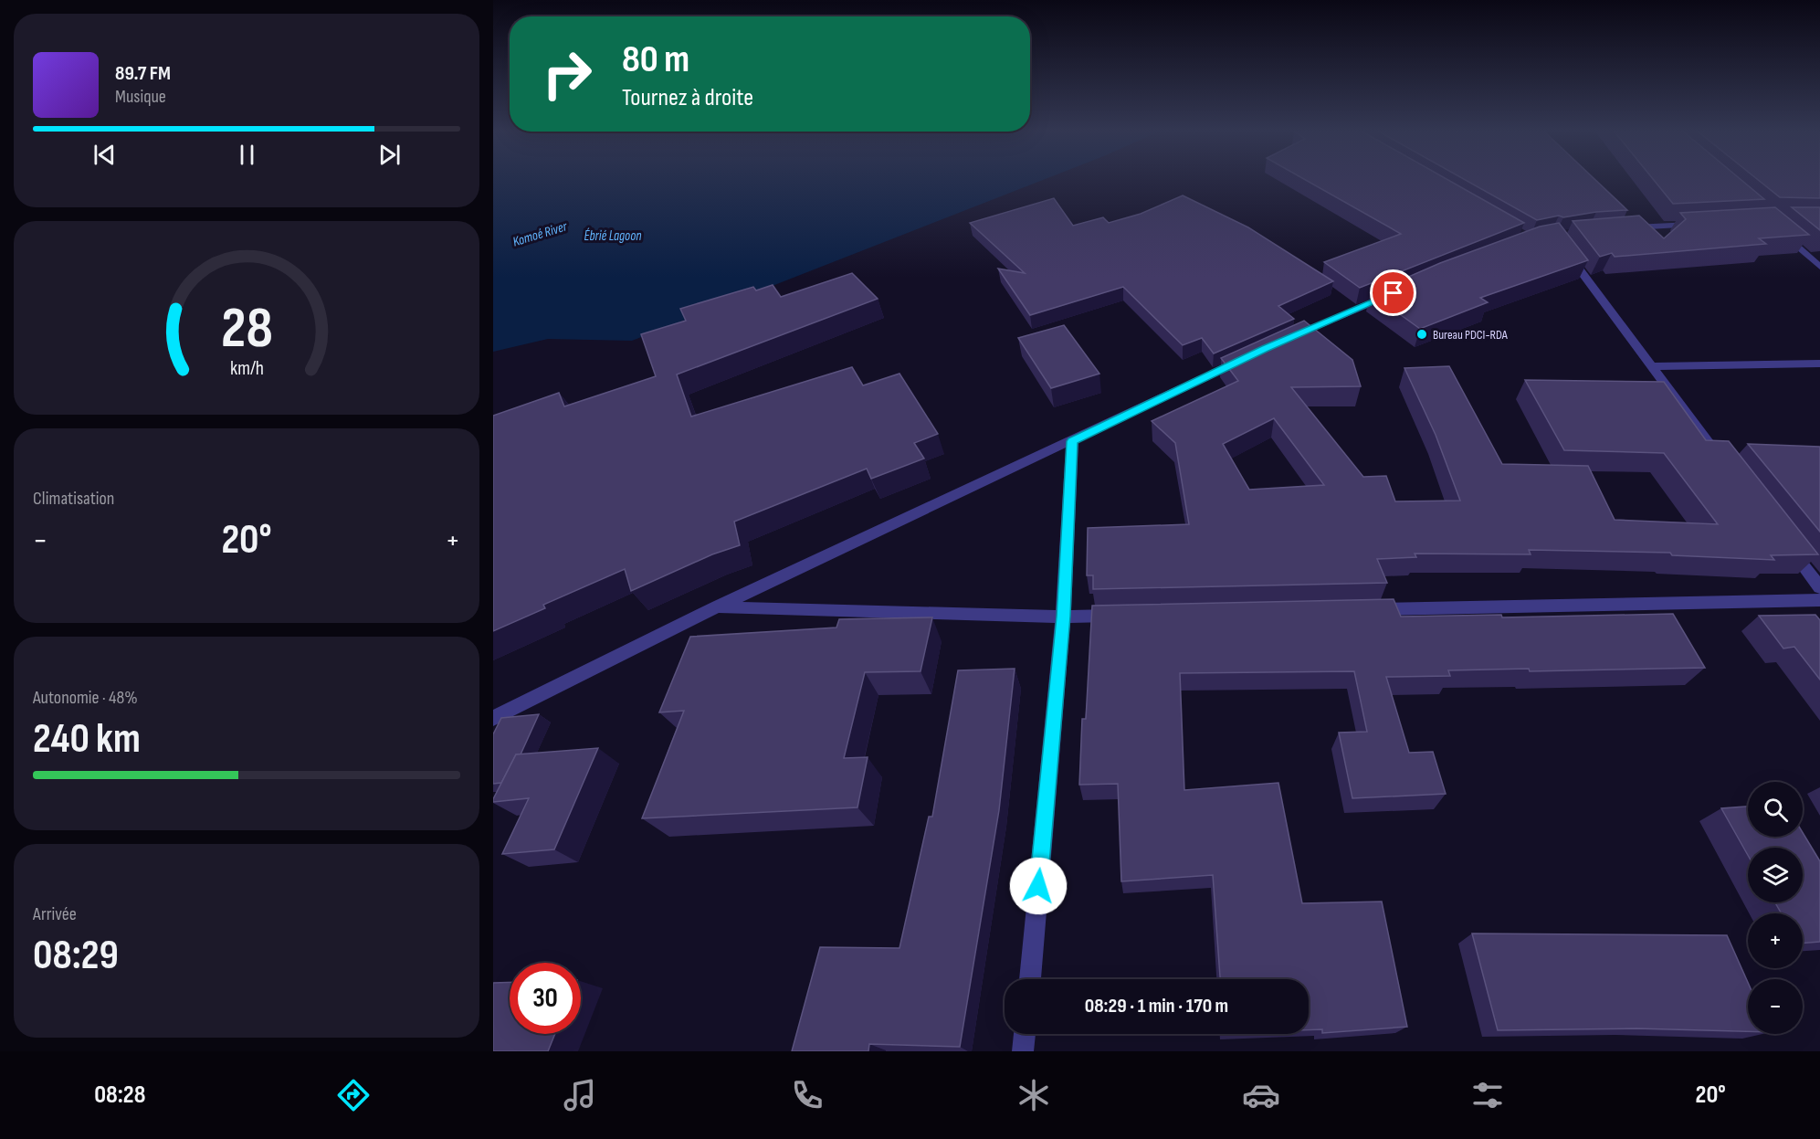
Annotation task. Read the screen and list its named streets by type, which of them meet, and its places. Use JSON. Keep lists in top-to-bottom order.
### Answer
{
  "water": ["Komoé River", "Ébrié Lagoon"],
  "places": ["Bureau PDCI-RDA"],
  "page": {
    "turn": ["80 m", "Tournez à droite"],
    "song": ["89.7 FM", "Musique"],
    "tile": [
      "Climatisation",
      ["Autonomie · 48%", "240 km"],
      ["Arrivée", "08:29"]
    ],
    "heat": ["−", "20°", "+"],
    "map_buttons": ["+", "−"],
    "limit": "30",
    "trip": "08:29 · 1 min · 170 m",
    "tabs": ["08:28", "20°"],
    "gauge": ["28", "km/h"]
  }
}
